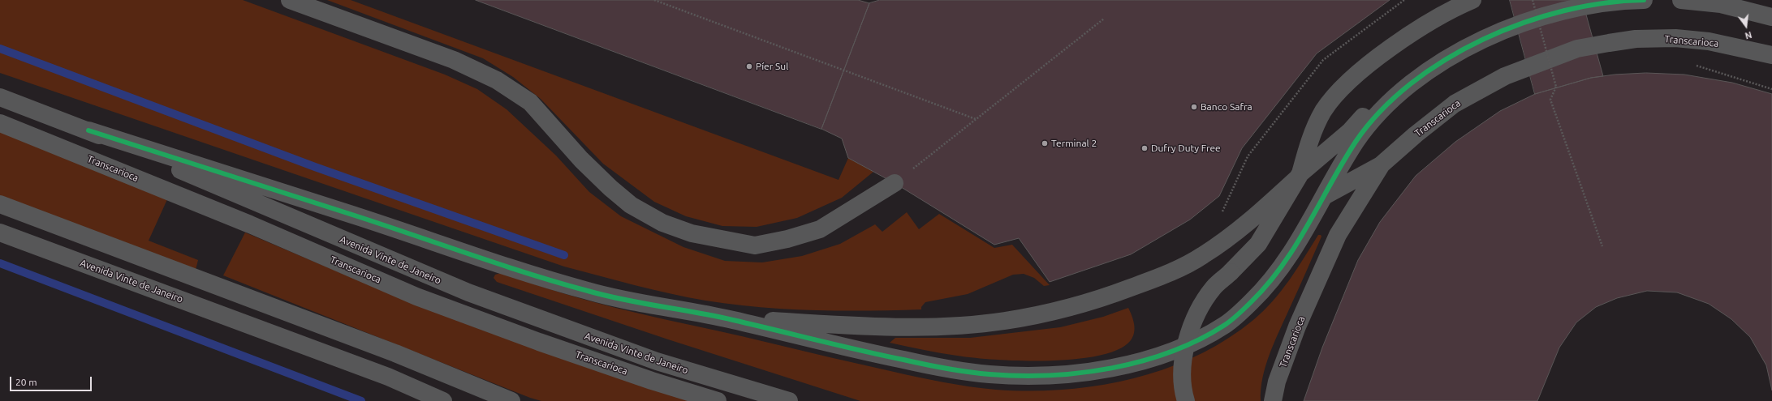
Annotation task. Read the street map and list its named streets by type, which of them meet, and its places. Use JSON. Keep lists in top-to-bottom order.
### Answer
{
  "streets": {
    "street": ["Transcarioca", "Avenida Vinte de Janeiro"]
  },
  "places": [
    "Píer Sul",
    "Banco Safra",
    "Terminal 2",
    "Dufry Duty Free"
  ],
  "scale_bar": "20 m",
  "north": "bottom"
}
